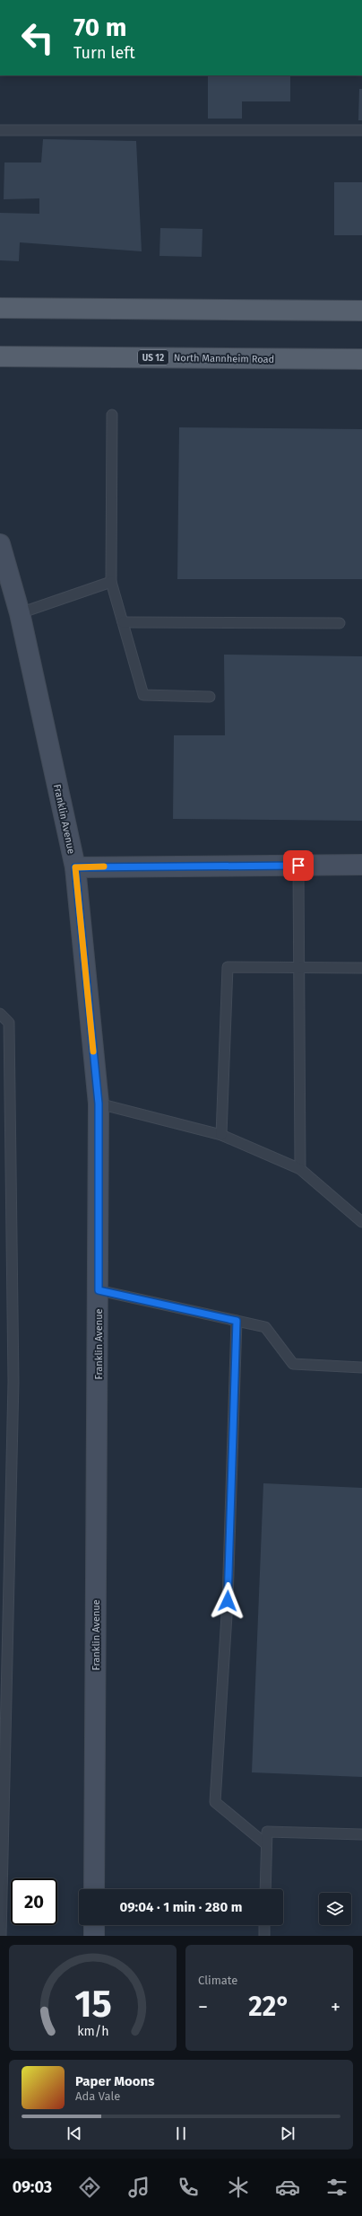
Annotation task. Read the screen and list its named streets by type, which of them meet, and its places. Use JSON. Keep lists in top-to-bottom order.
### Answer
{
  "streets": {
    "main road": ["US 12", "North Mannheim Road", "Franklin Avenue"]
  },
  "page": {
    "turn": ["70 m", "Turn left"],
    "limit": "20",
    "trip": "09:04 · 1 min · 280 m",
    "tile": "Climate",
    "heat": ["−", "22°", "+"],
    "song": ["Paper Moons", "Ada Vale"],
    "tabs": "09:03",
    "gauge": ["15", "km/h"]
  }
}
